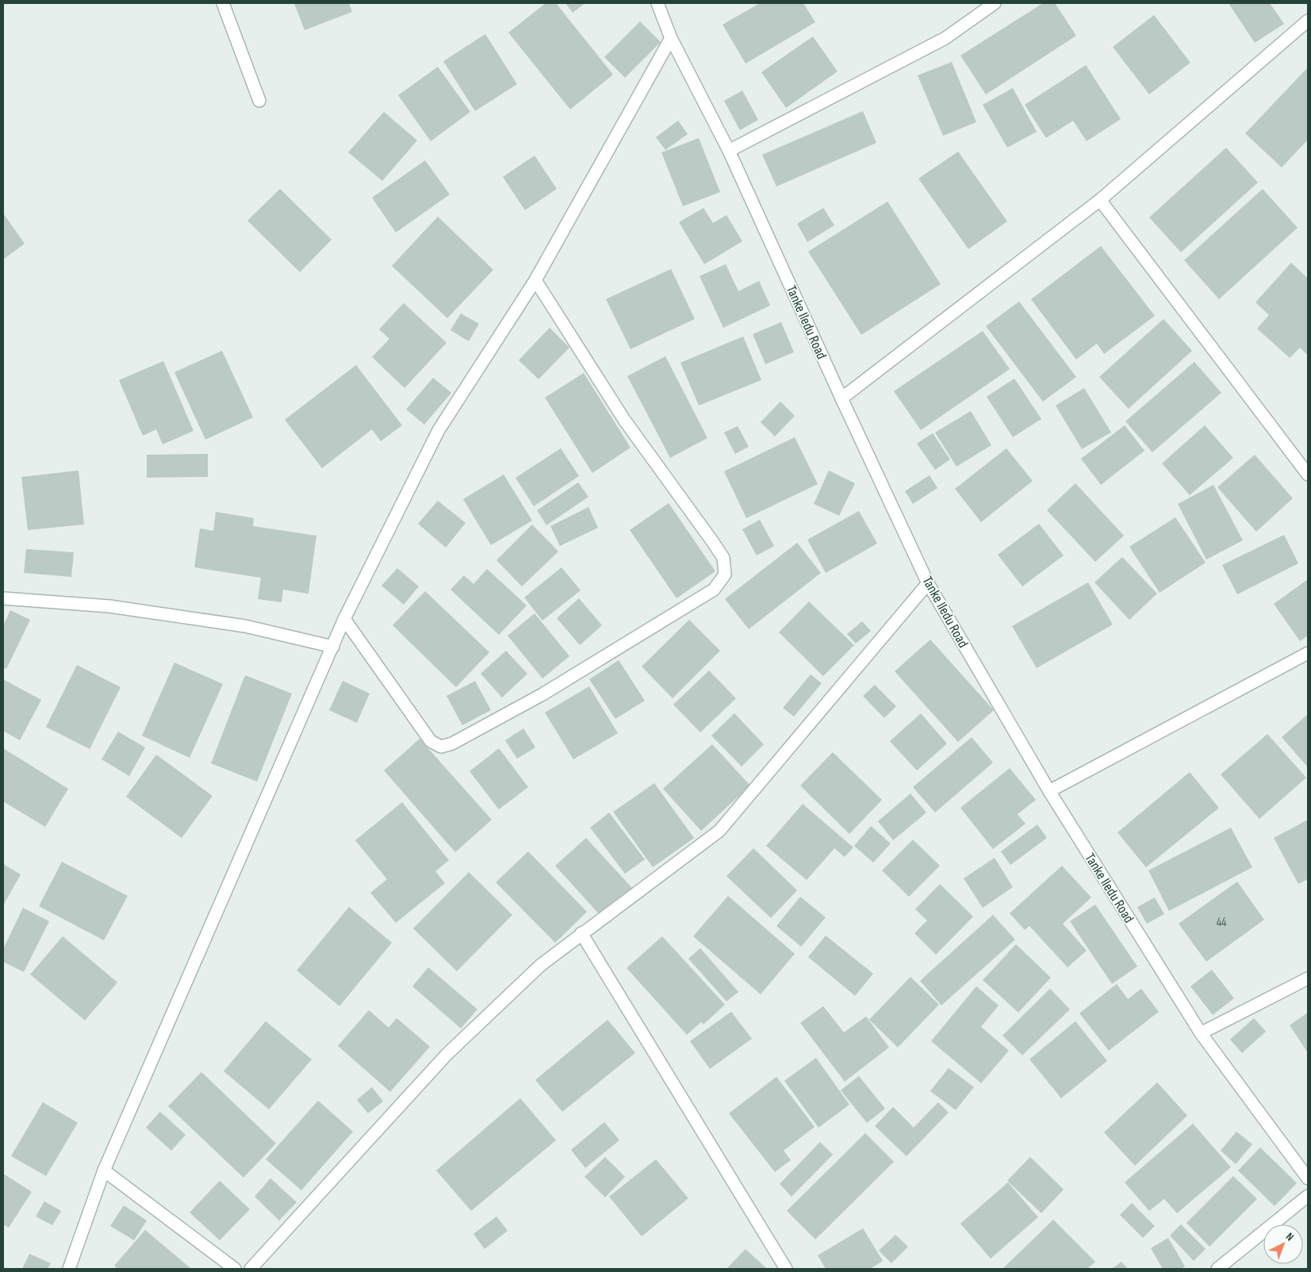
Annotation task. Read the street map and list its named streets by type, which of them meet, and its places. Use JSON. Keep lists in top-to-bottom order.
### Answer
{
  "streets": {
    "street": ["Tanke Iledu Road"]
  },
  "house_numbers": ["44"],
  "north": "top right"
}
